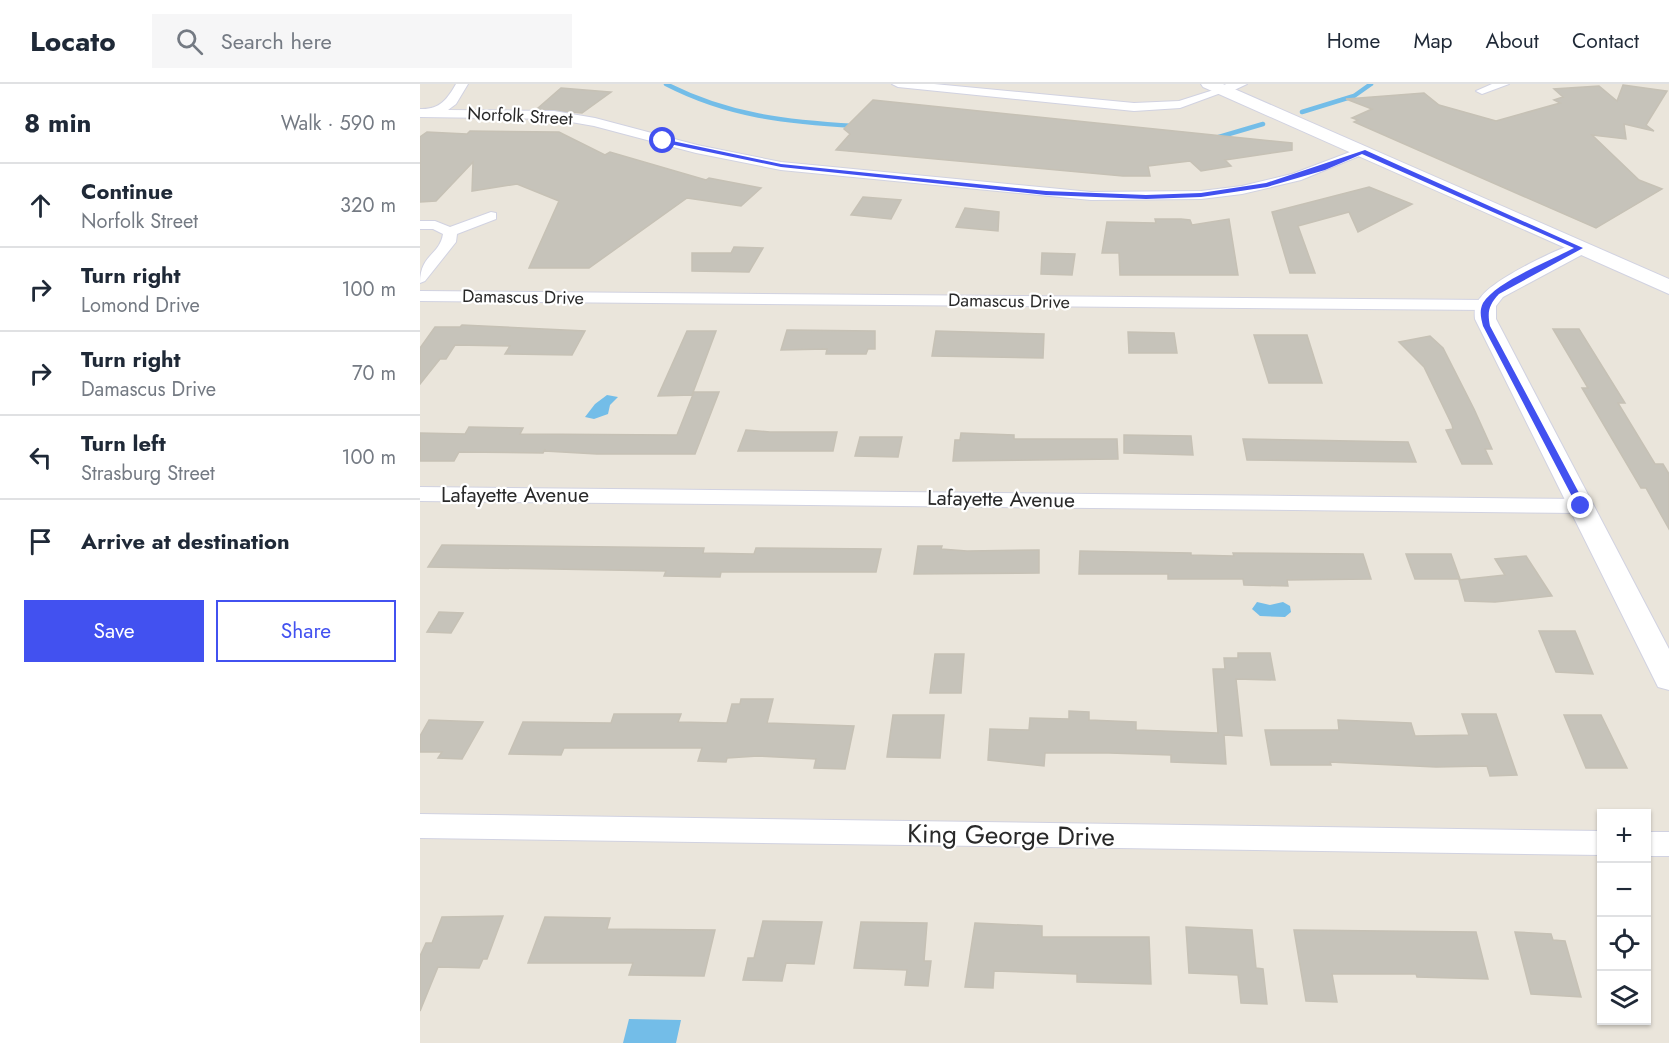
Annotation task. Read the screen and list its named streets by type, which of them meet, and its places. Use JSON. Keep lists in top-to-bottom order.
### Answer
{
  "streets": {
    "street": [
      "Norfolk Street",
      "Damascus Drive",
      "Lafayette Avenue",
      "King George Drive"
    ]
  },
  "page": {
    "header": "Locato",
    "search": "Search here",
    "nav": [
      "Home",
      "Map",
      "About",
      "Contact"
    ],
    "heading": ["8 min", "Walk · 590 m"],
    "list": [
      ["Continue", "Norfolk Street", "320 m"],
      ["Turn right", "Lomond Drive", "100 m"],
      ["Turn right", "Damascus Drive", "70 m"],
      ["Turn left", "Strasburg Street", "100 m"],
      "Arrive at destination"
    ],
    "buttons": ["Save", "Share"],
    "map_buttons": ["+", "−"]
  }
}
